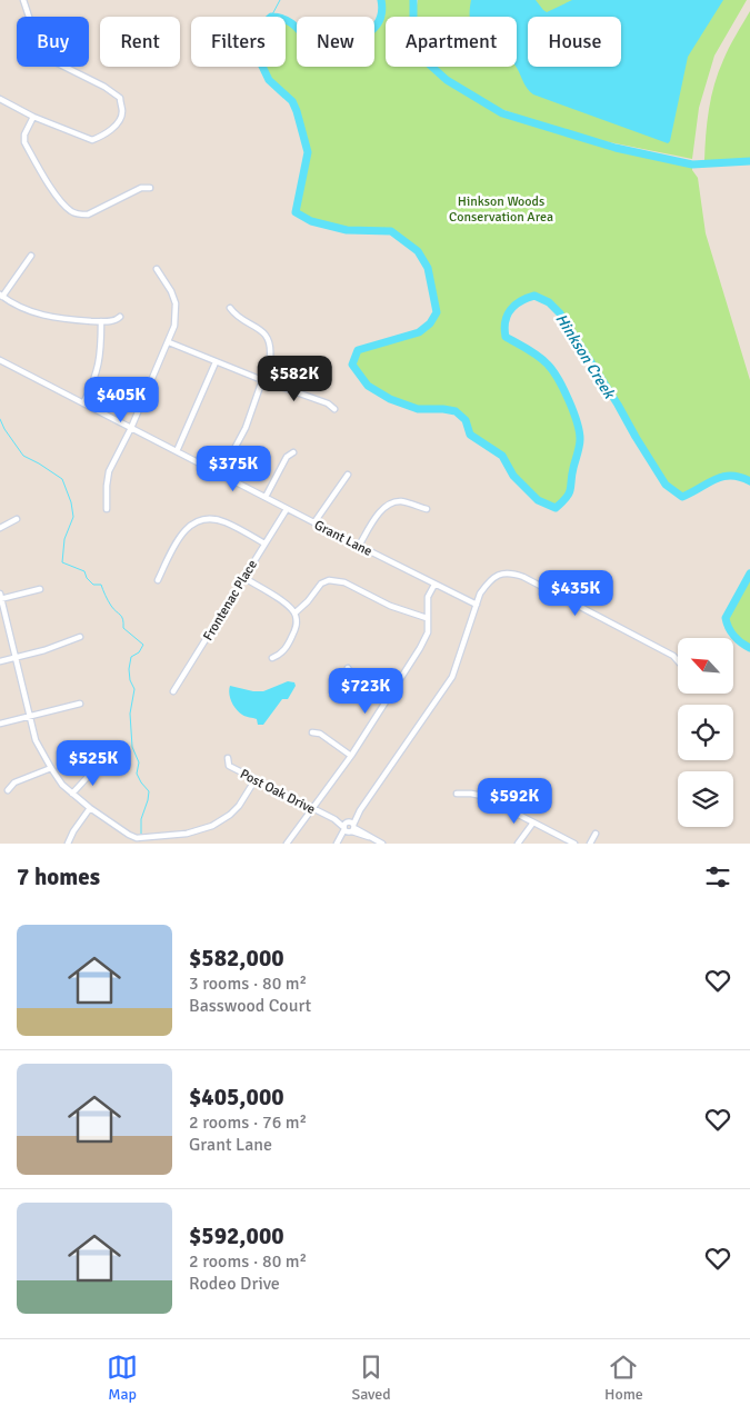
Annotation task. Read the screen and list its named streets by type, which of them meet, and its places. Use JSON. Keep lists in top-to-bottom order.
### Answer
{
  "streets": {
    "street": ["Grant Lane", "Frontenac Place", "Post Oak Drive"]
  },
  "crossings": [
    ["Grant Lane", "Frontenac Place"]
  ],
  "water": ["Hinkson Creek"],
  "parks": ["Hinkson Woods Conservation Area"],
  "north": "top left",
  "page": {
    "chip": [
      "Buy",
      "Rent",
      "Filters",
      "New",
      "Apartment",
      "House"
    ],
    "price": [
      "$582K",
      "$405K",
      "$375K",
      "$435K",
      "$723K",
      "$525K",
      "$592K"
    ],
    "heading": "7 homes",
    "list": [
      {
        "name": "$582,000",
        "note": "3 rooms · 80 m² · Basswood Court"
      },
      {
        "name": "$405,000",
        "note": "2 rooms · 76 m² · Grant Lane"
      },
      {
        "name": "$592,000",
        "note": "2 rooms · 80 m² · Rodeo Drive"
      }
    ],
    "tabs": ["Map", "Saved", "Home"]
  }
}
